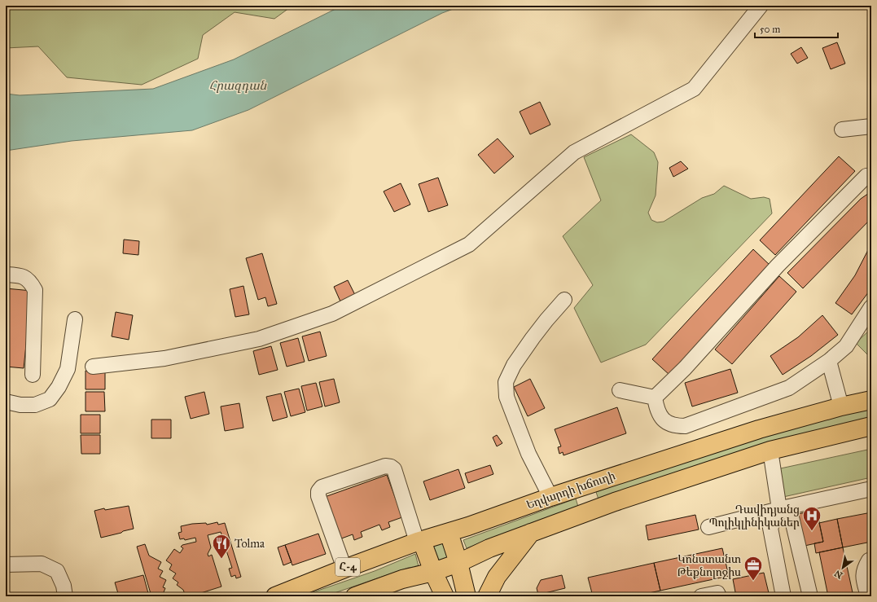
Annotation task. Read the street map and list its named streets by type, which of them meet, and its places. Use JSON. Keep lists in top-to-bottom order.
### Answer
{
  "streets": {
    "main road": ["Եղվարդի խճուղի", "Հ-4"]
  },
  "water": ["Հրազդան"],
  "places": {
    "hospital": ["Դավիդյանց Պոլիկլինիկաներ"],
    "restaurant": ["Tolma"],
    "office": ["Կոնստանտ Թեքնոլոջիս"]
  },
  "scale_bar": "50 m",
  "north": "bottom left"
}
